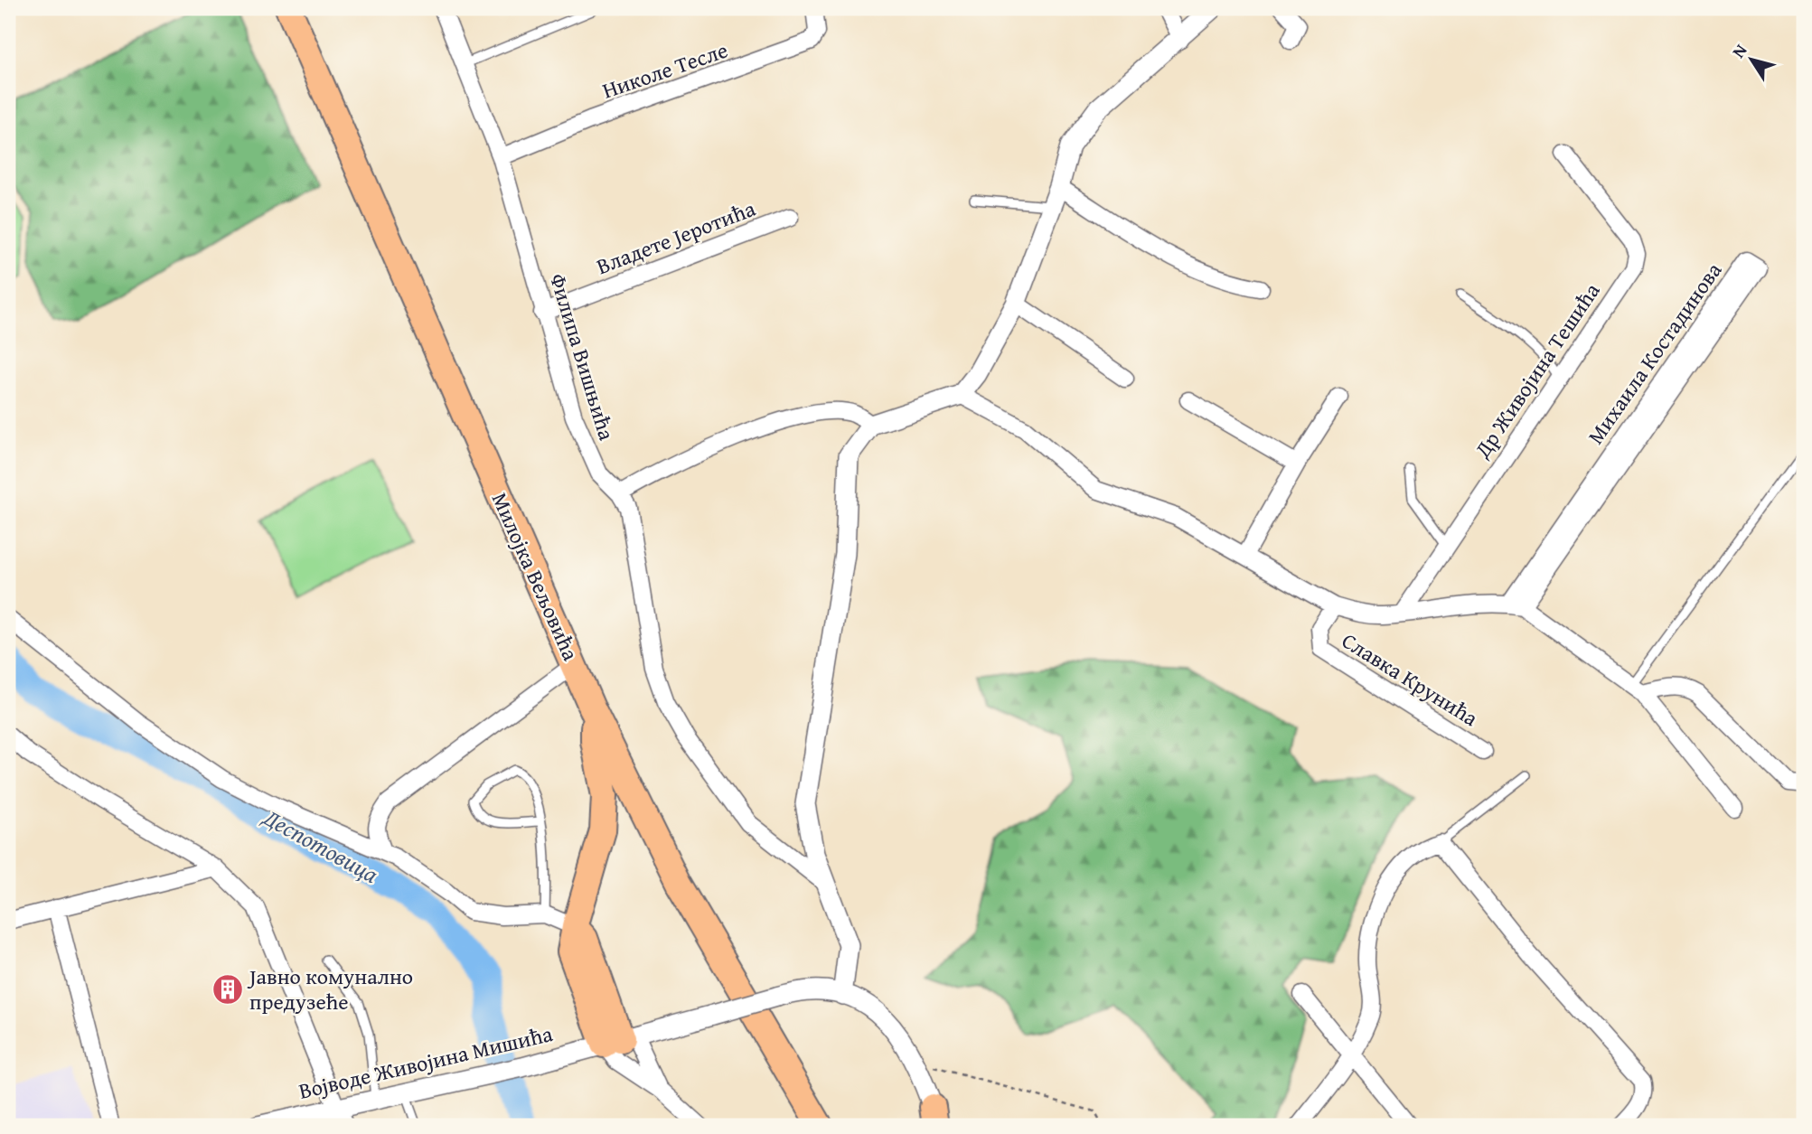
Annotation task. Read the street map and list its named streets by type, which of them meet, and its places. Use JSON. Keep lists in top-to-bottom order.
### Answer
{
  "streets": {
    "main road": ["Милојка Вељовића"],
    "street": [
      "Николе Тесле",
      "Владете Јеротића",
      "Михаила Костадинова",
      "Филипа Вишњића",
      "Др Живојина Тешића",
      "Славка Крунића",
      "Војводе Живојина Мишића"
    ]
  },
  "crossings": [
    ["Николе Тесле", "Филипа Вишњића"],
    ["Владете Јеротића", "Филипа Вишњића"]
  ],
  "water": ["Деспотовица"],
  "places": {
    "building": ["Јавно комунално предузеће"]
  },
  "north": "top left"
}
